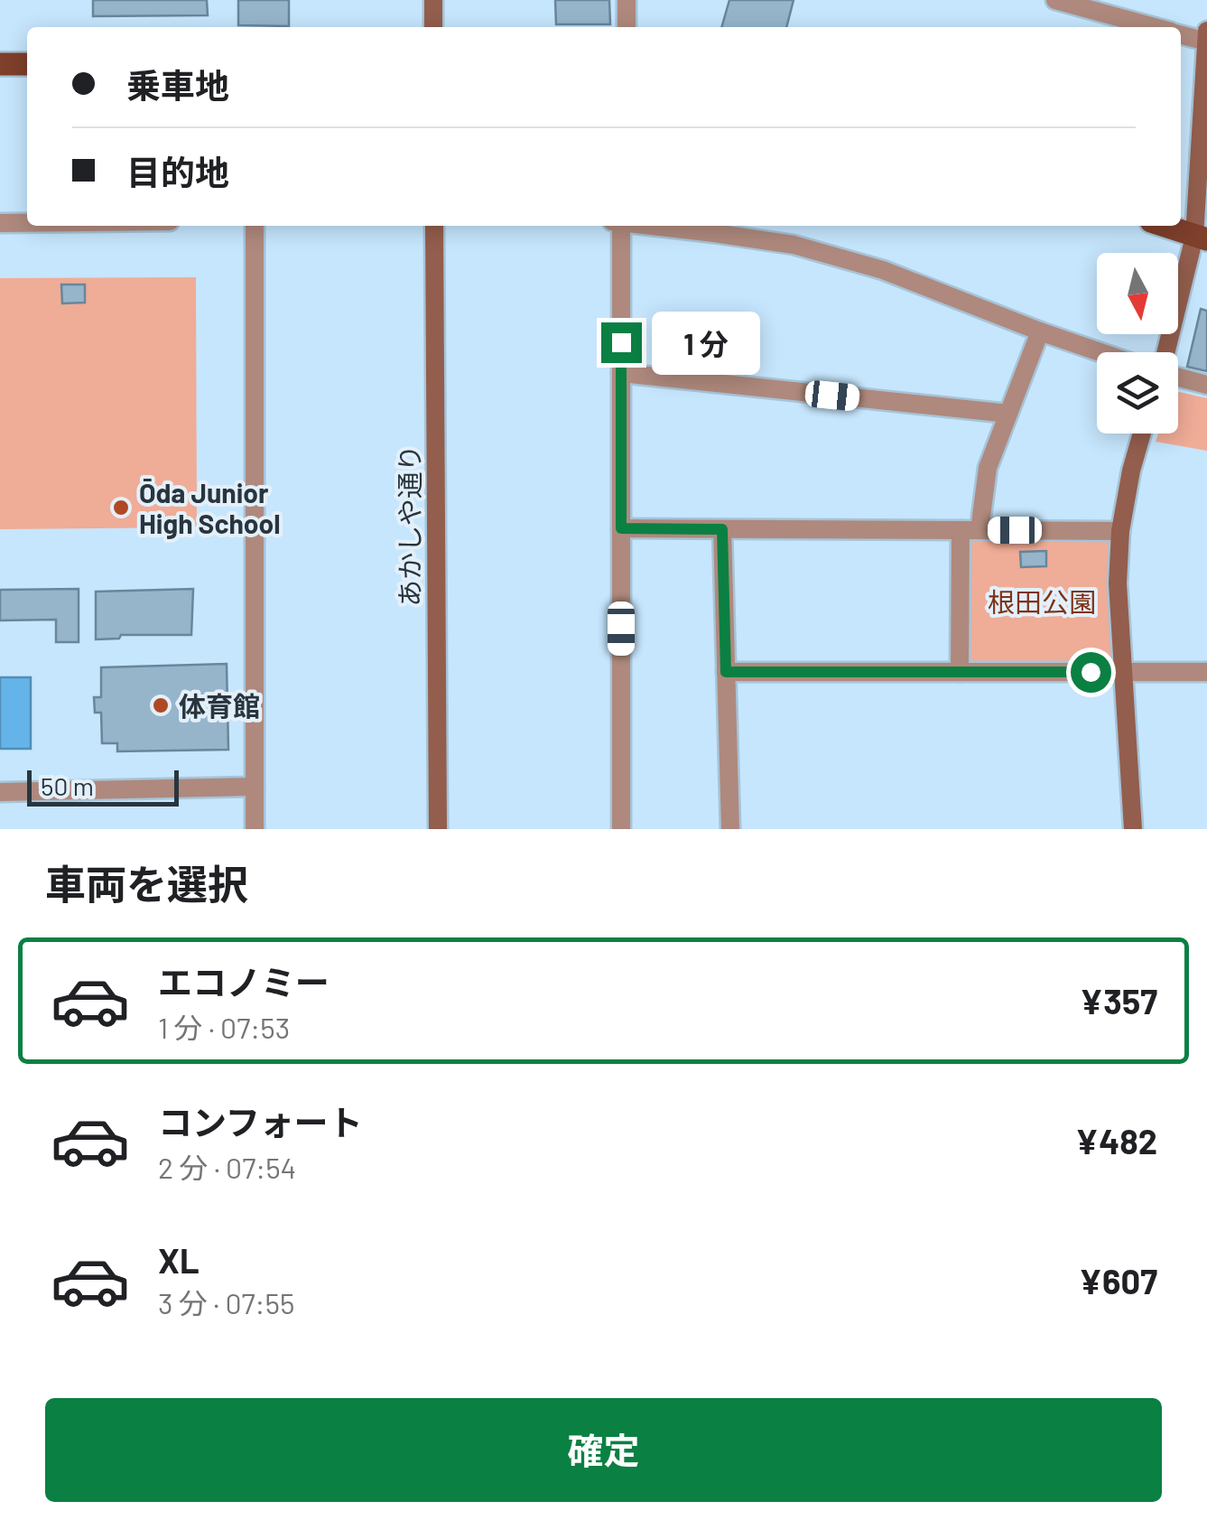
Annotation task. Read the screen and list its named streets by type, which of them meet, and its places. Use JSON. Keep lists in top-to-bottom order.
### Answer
{
  "streets": {
    "street": ["あかしや通り"]
  },
  "parks": ["根田公園"],
  "places": ["Ōda Junior High School", "体育館"],
  "scale_bar": "50 m",
  "north": "bottom",
  "page": {
    "banner": ["乗車地", "目的地"],
    "bubble": "1 分",
    "scale": "50 m",
    "heading": "車両を選択",
    "list": [
      {
        "name": "エコノミー",
        "note": "1 分 · 07:53",
        "value": "¥357"
      },
      {
        "name": "コンフォート",
        "note": "2 分 · 07:54",
        "value": "¥482"
      },
      {
        "name": "XL",
        "note": "3 分 · 07:55",
        "value": "¥607"
      }
    ],
    "buttons": "確定"
  }
}
